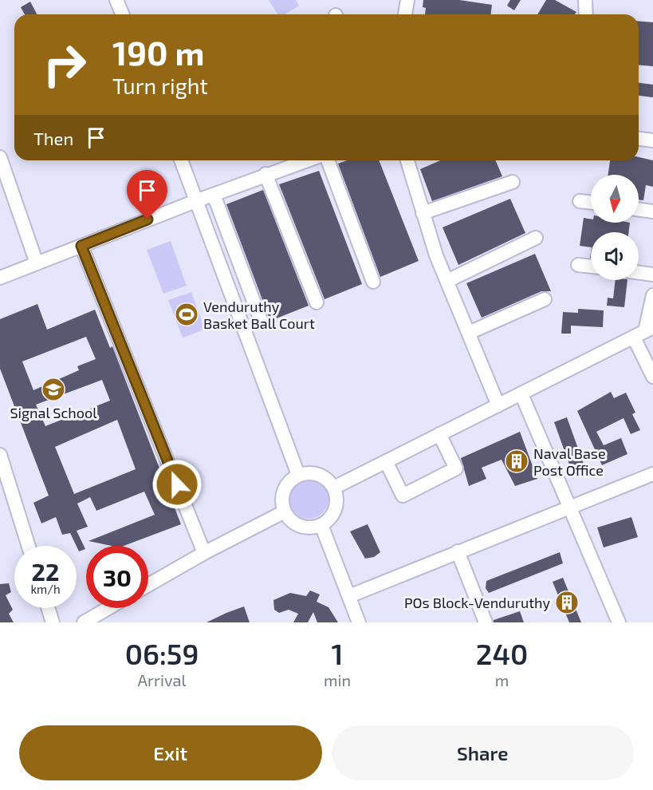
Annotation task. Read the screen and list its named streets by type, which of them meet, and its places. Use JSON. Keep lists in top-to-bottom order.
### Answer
{
  "places": {
    "sports": ["Venduruthy Basket Ball Court"],
    "school or university": ["Signal School"],
    "building": ["Naval Base Post Office", "POs Block-Venduruthy"]
  },
  "north": "bottom",
  "page": {
    "turn": ["190 m", "Turn right"],
    "then": "Then",
    "speed": "22 km/h",
    "limit": "30",
    "eta": [
      "06:59",
      "Arrival",
      "1",
      "min",
      "240",
      "m"
    ],
    "buttons": ["Exit", "Share"]
  }
}
